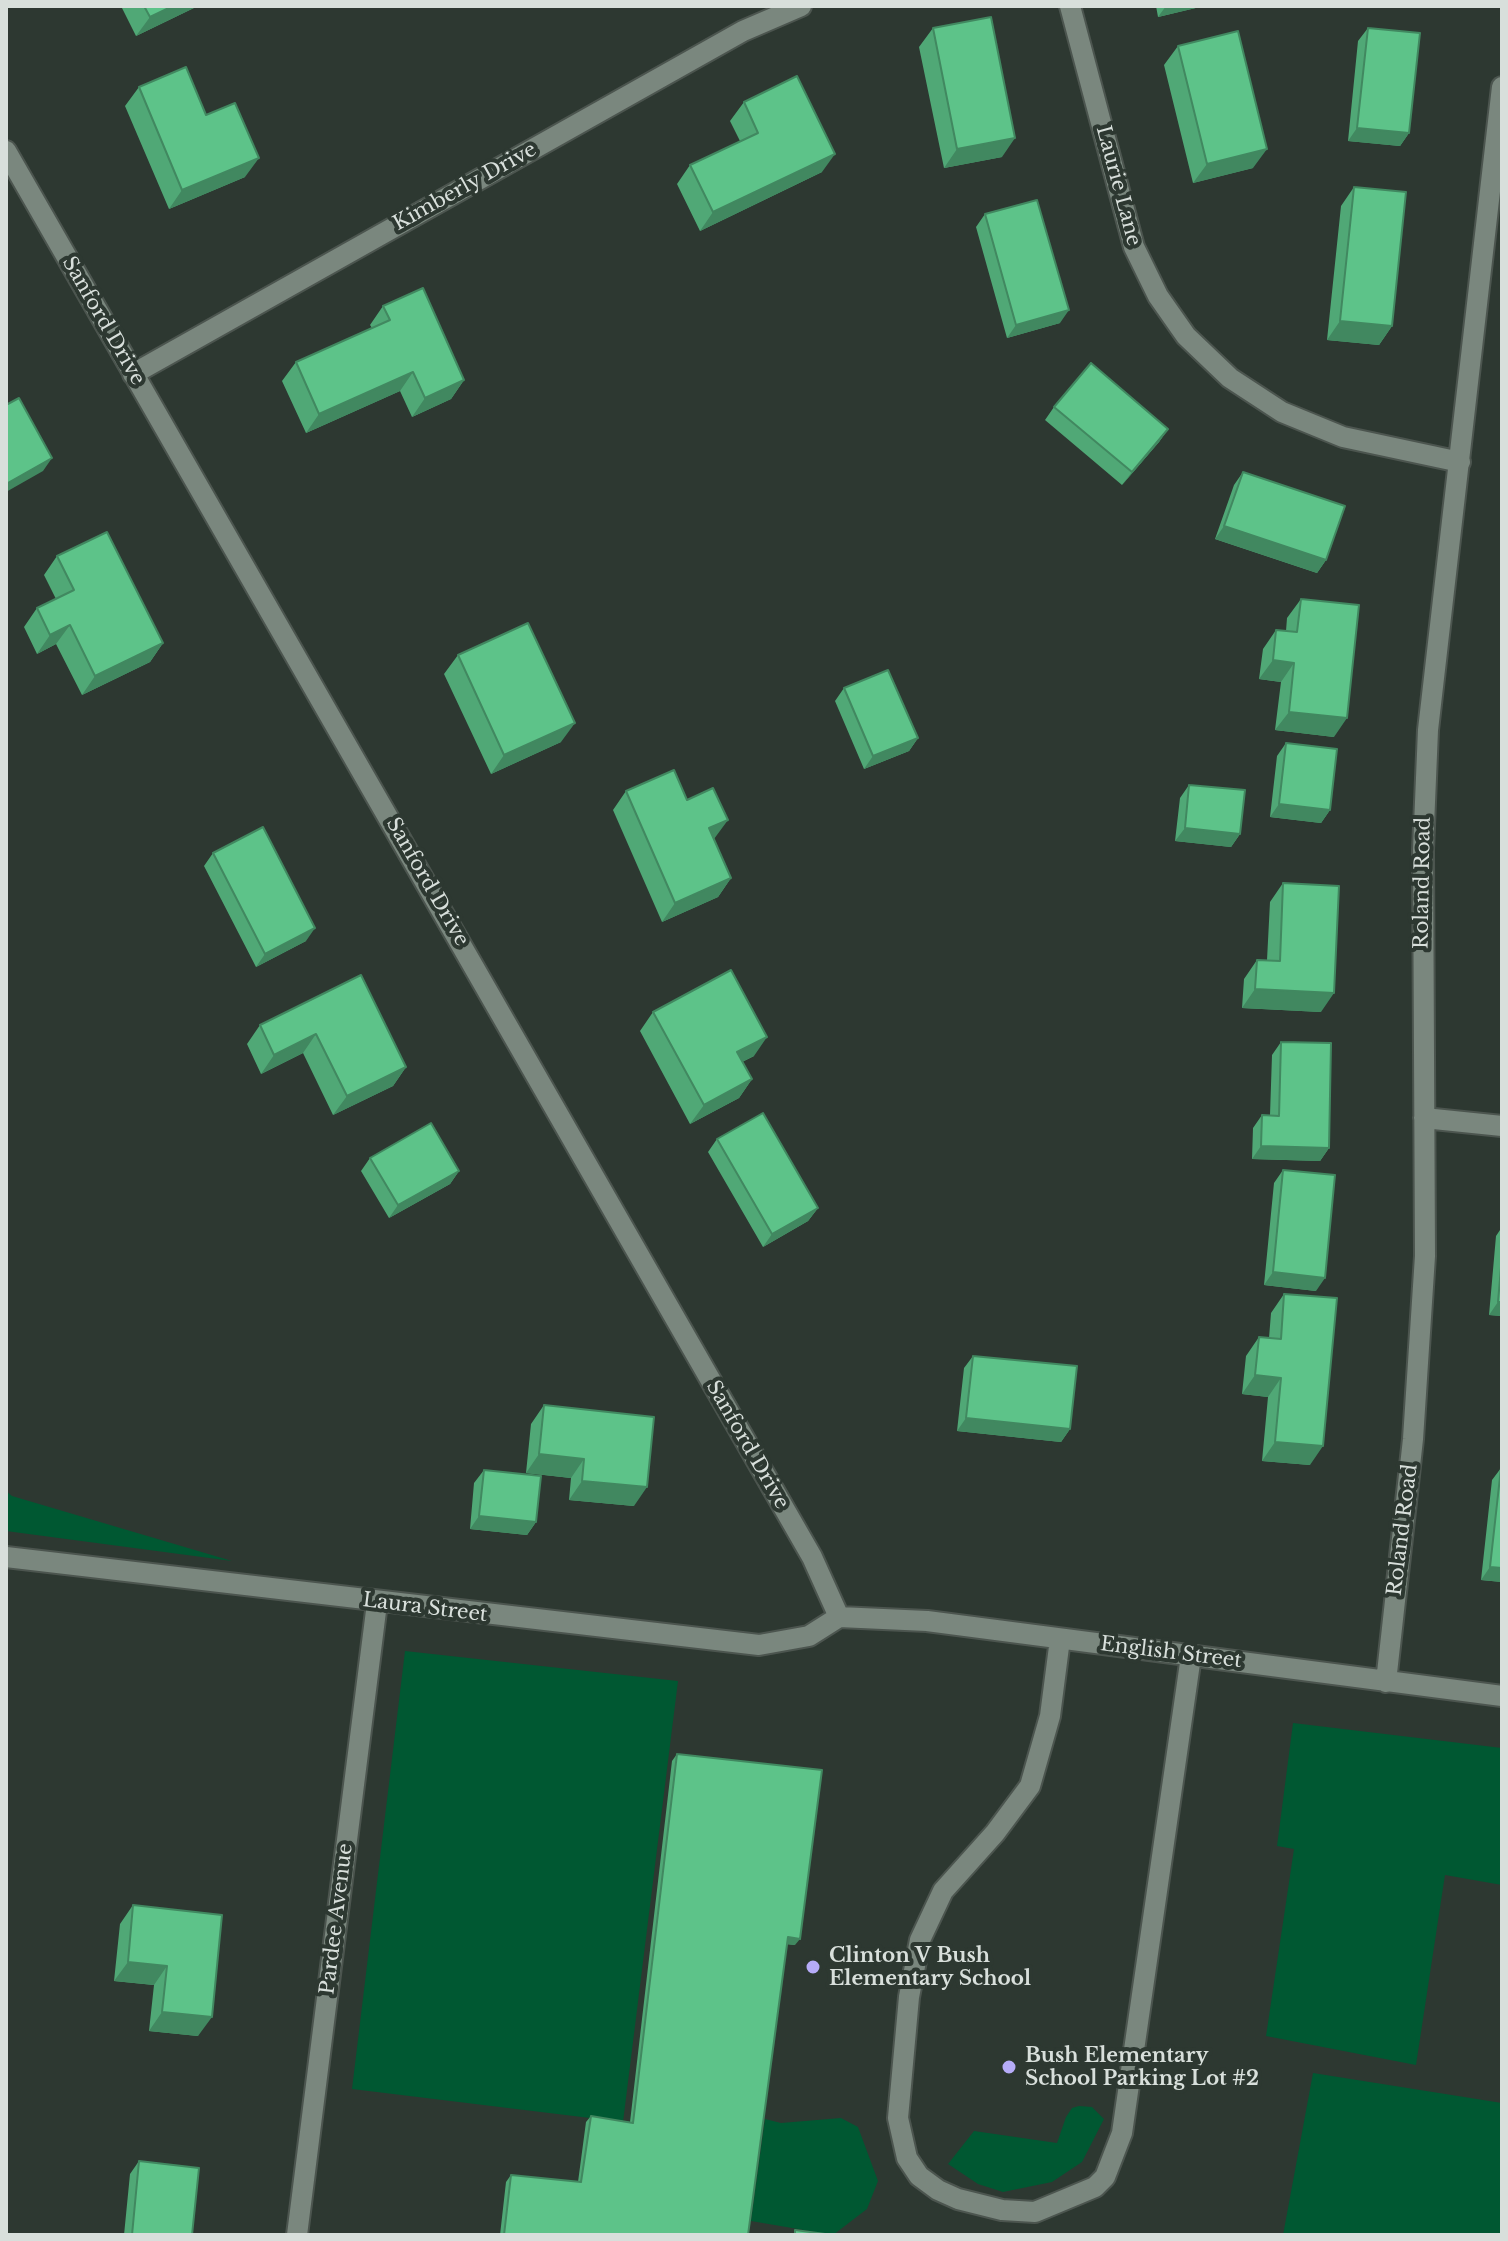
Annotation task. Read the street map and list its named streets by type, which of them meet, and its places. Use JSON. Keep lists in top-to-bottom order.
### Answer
{
  "streets": {
    "street": [
      "Laurie Lane",
      "Kimberly Drive",
      "Sanford Drive",
      "Roland Road",
      "Laura Street",
      "English Street",
      "Pardee Avenue"
    ]
  },
  "crossings": [
    ["Laurie Lane", "Roland Road"],
    ["Kimberly Drive", "Sanford Drive"],
    ["Sanford Drive", "Laura Street"],
    ["Sanford Drive", "English Street"],
    ["Roland Road", "English Street"],
    ["Laura Street", "English Street"],
    ["Laura Street", "Pardee Avenue"]
  ],
  "places": ["Clinton V Bush Elementary School", "Bush Elementary School Parking Lot #2"]
}
